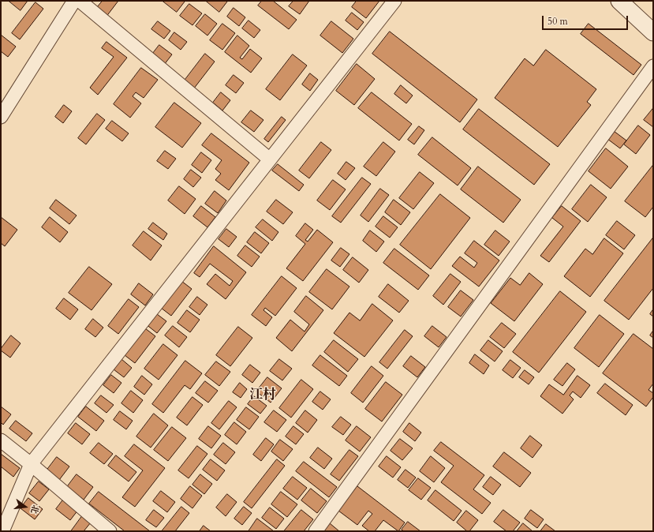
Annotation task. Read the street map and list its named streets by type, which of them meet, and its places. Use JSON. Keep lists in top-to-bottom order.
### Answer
{
  "districts": ["江村"],
  "scale_bar": "50 m",
  "north": "right"
}
